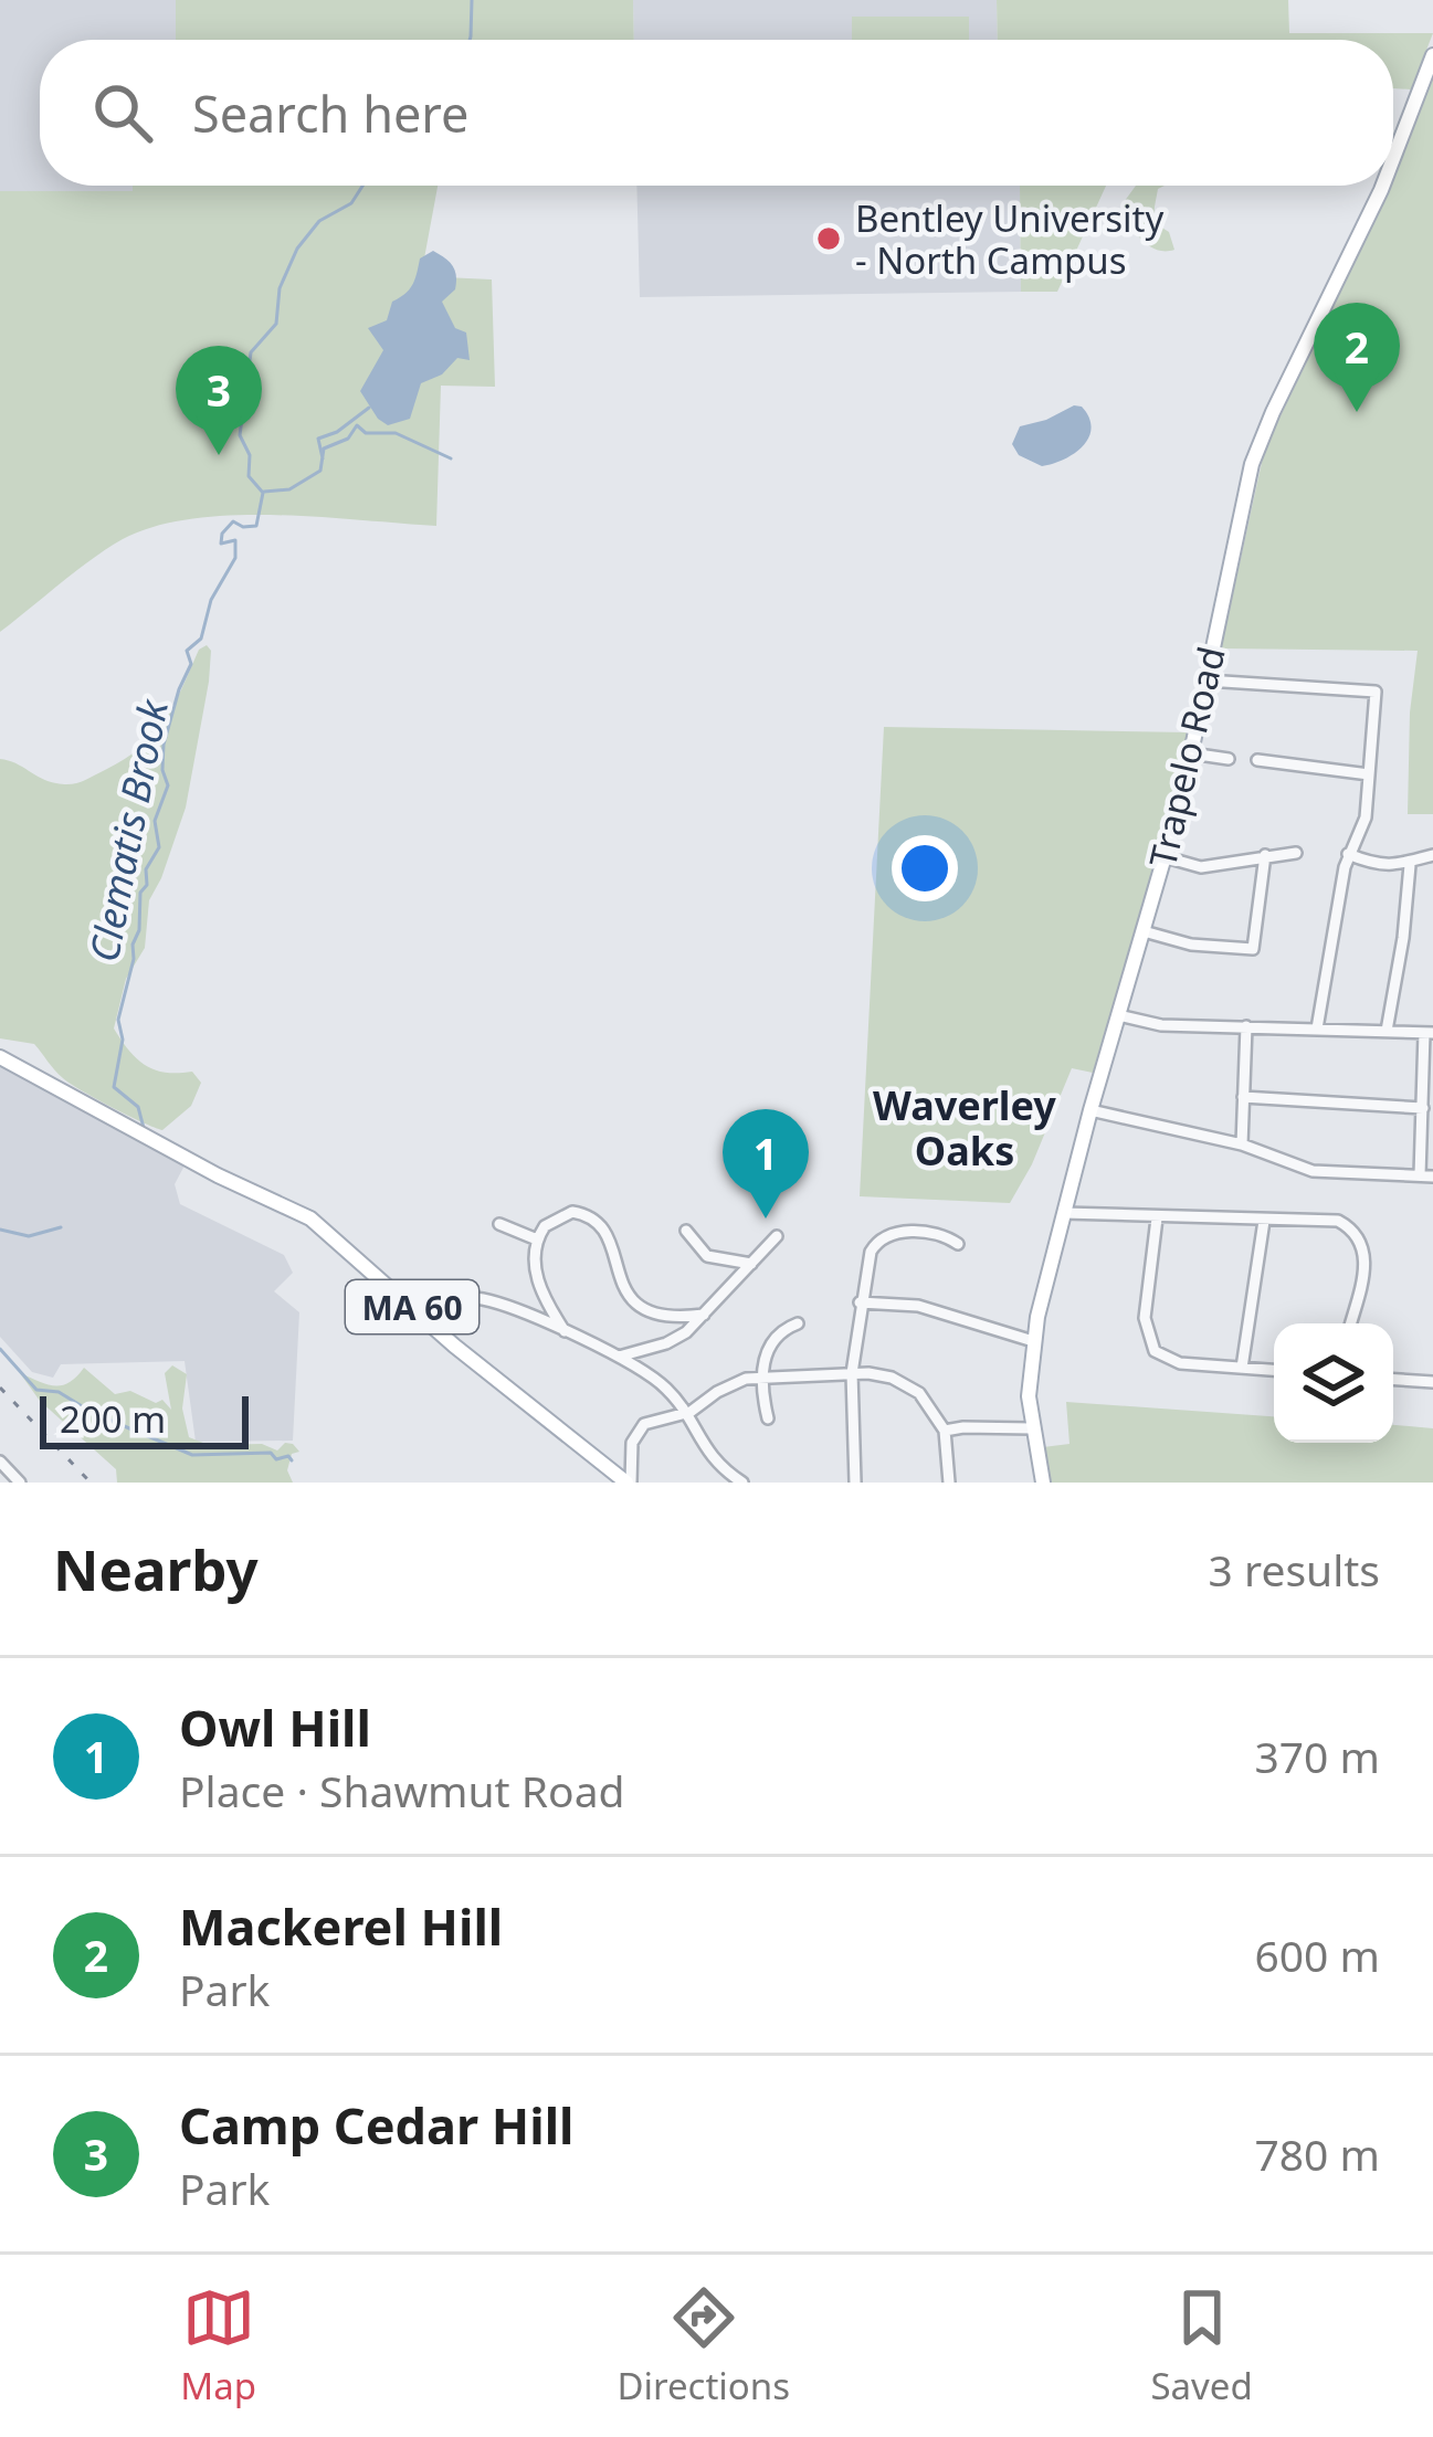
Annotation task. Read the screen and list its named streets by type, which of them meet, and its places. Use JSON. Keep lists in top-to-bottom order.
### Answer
{
  "streets": {
    "main road": ["Trapelo Road", "MA 60"]
  },
  "districts": ["Waverley Oaks"],
  "water": ["Clematis Brook"],
  "places": ["Bentley University - North Campus"],
  "scale_bar": "200 m",
  "page": {
    "search": "Search here",
    "pins": ["2", "3", "1"],
    "scale": "200 m",
    "heading": ["Nearby", "3 results"],
    "list": [
      {
        "mark": "1",
        "name": "Owl Hill",
        "note": "Place · Shawmut Road",
        "value": "370 m"
      },
      {
        "mark": "2",
        "name": "Mackerel Hill",
        "note": "Park",
        "value": "600 m"
      },
      {
        "mark": "3",
        "name": "Camp Cedar Hill",
        "note": "Park",
        "value": "780 m"
      }
    ],
    "nav": ["Map", "Directions", "Saved"]
  }
}
